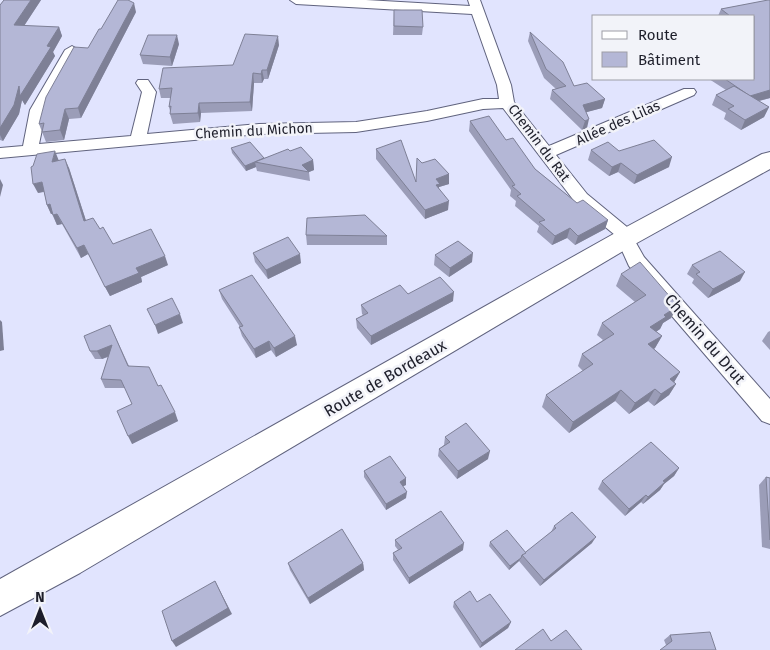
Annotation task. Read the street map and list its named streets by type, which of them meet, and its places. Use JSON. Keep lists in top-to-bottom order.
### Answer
{
  "streets": {
    "main road": ["Route de Bordeaux"],
    "street": [
      "Allée des Lilas",
      "Chemin du Michon",
      "Chemin du Rat",
      "Chemin du Drut"
    ]
  },
  "crossings": [
    ["Allée des Lilas", "Chemin du Rat"],
    ["Chemin du Michon", "Chemin du Rat"],
    ["Chemin du Rat", "Chemin du Drut"],
    ["Chemin du Rat", "Route de Bordeaux"],
    ["Chemin du Drut", "Route de Bordeaux"]
  ],
  "legend": ["Route", "Bâtiment"],
  "north": "top"
}
